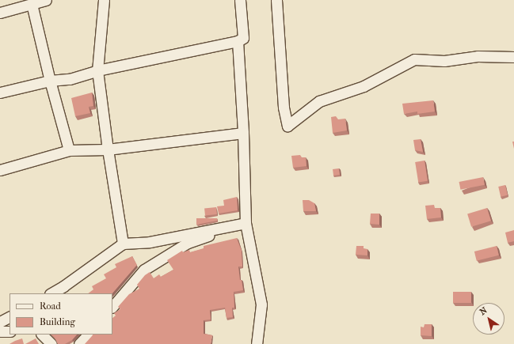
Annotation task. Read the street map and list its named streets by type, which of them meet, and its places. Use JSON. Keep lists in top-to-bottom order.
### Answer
{
  "legend": ["Road", "Building"],
  "north": "top left"
}
